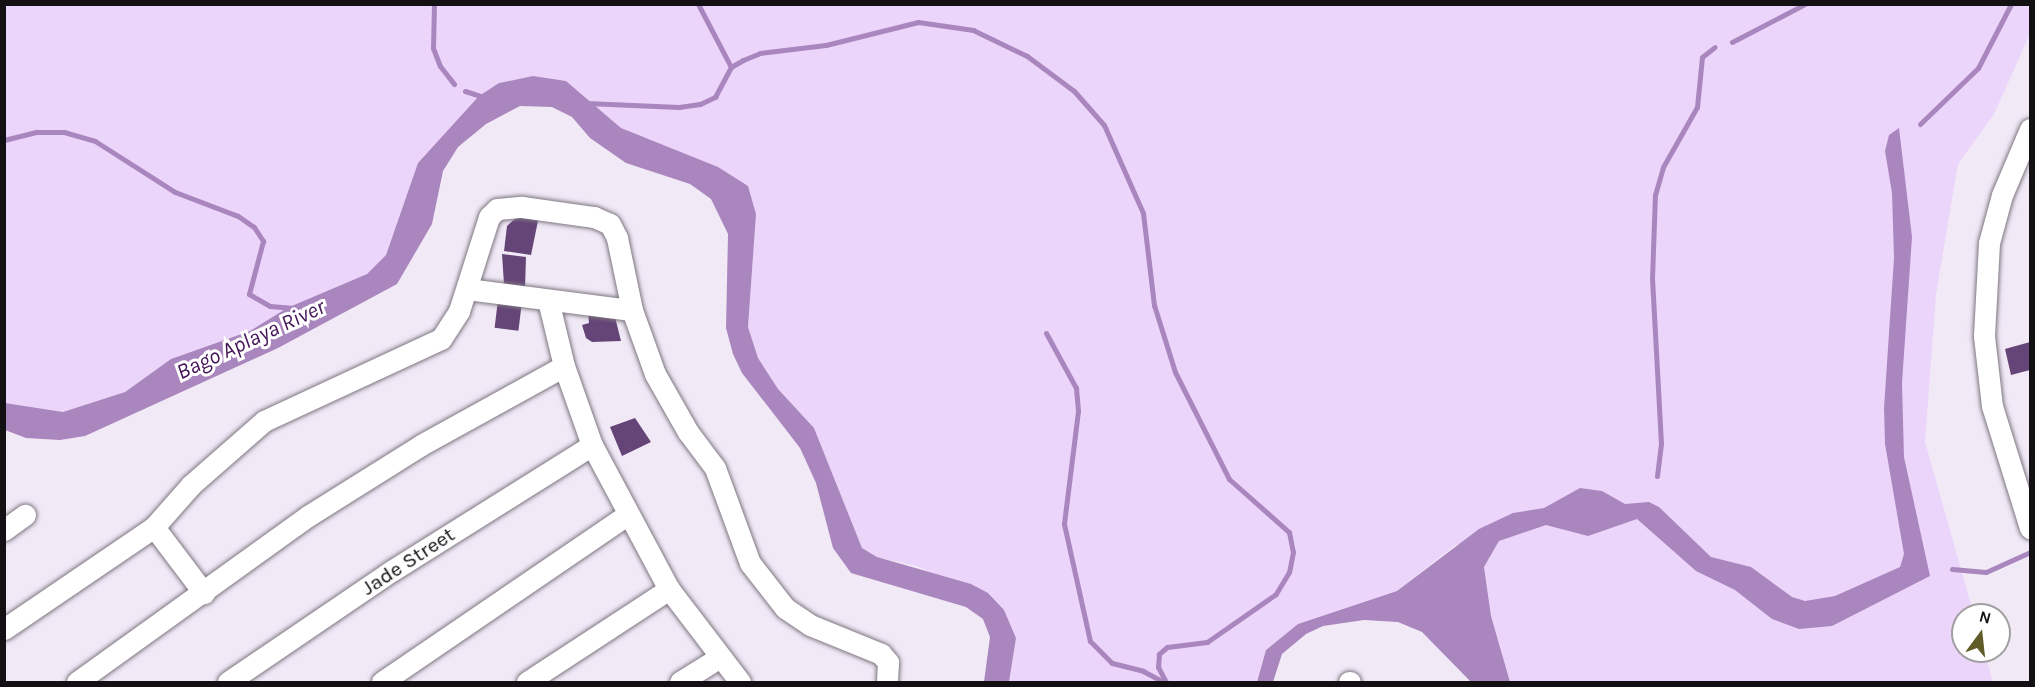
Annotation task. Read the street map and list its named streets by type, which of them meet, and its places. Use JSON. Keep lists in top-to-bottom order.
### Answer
{
  "streets": {
    "street": ["Jade Street"]
  },
  "water": ["Bago Aplaya River"],
  "north": "top"
}
